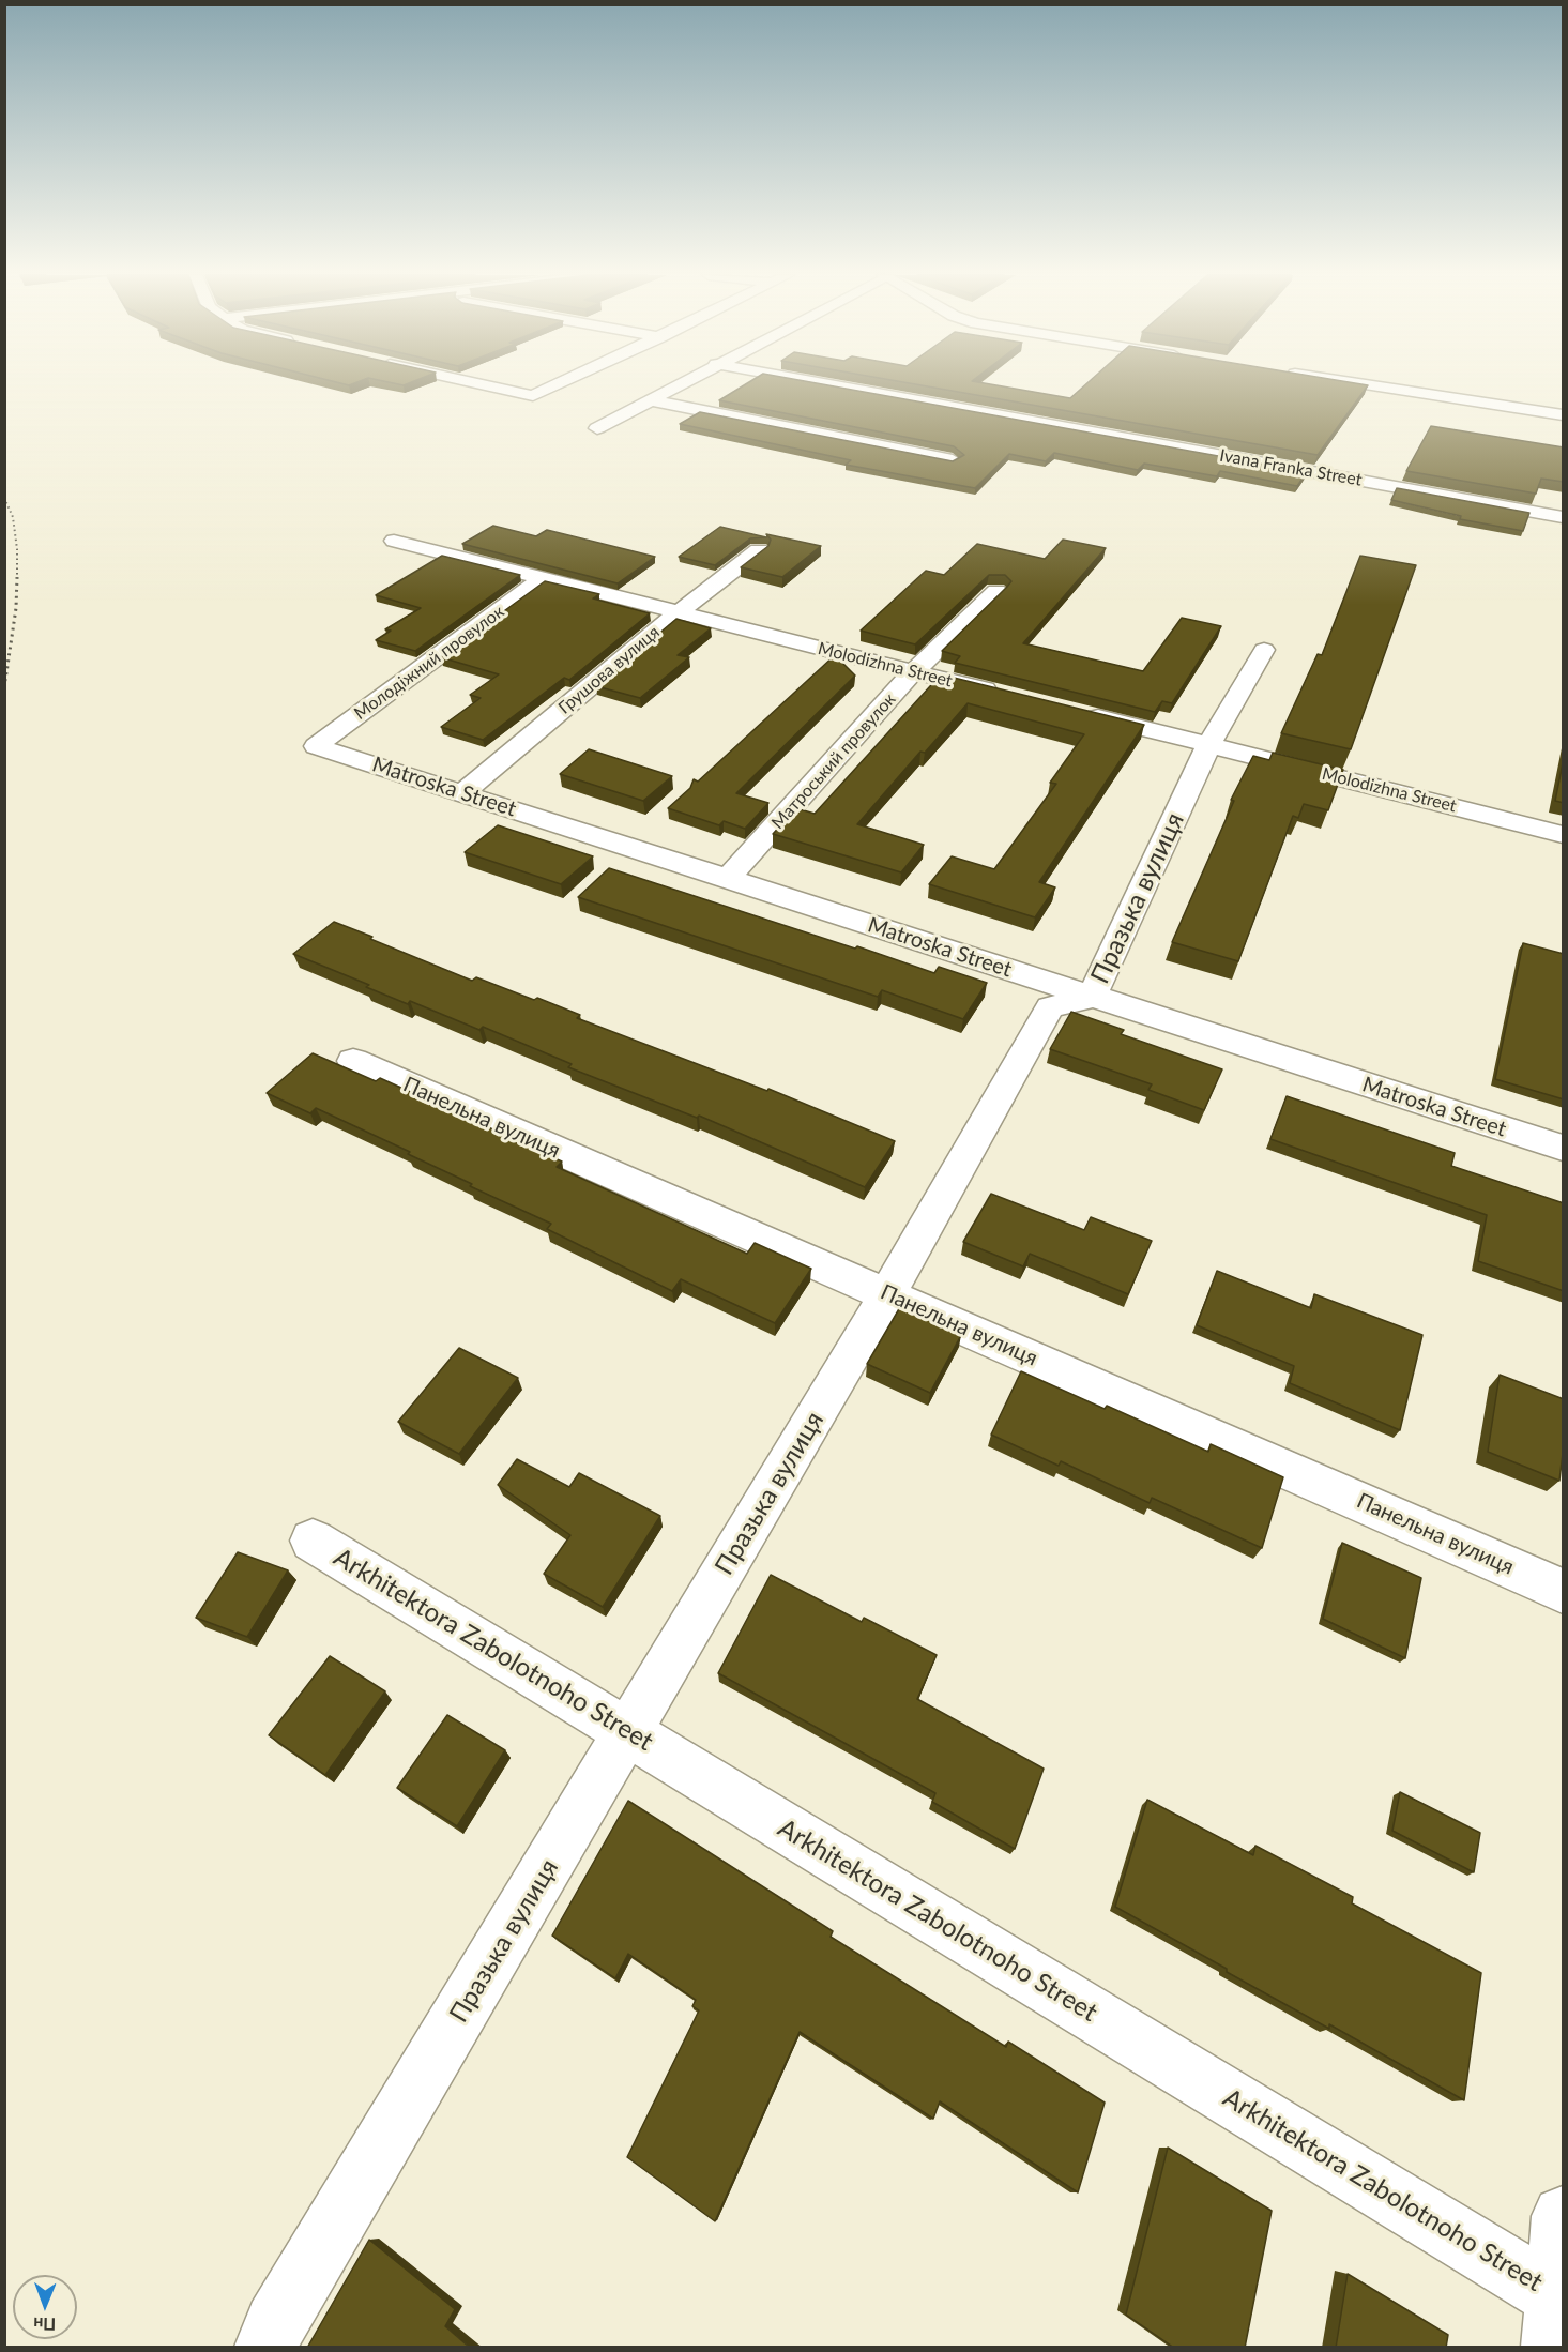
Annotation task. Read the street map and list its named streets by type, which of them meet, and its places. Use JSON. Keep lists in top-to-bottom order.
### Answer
{
  "streets": {
    "street": [
      "Ivana Franka Street",
      "Молодіжний провулок",
      "Molodizhna Street",
      "Грушова вулиця",
      "Матроський провулок",
      "Matroska Street",
      "Празька вулиця",
      "Панельна вулиця",
      "Arkhitektora Zabolotnoho Street"
    ]
  },
  "crossings": [
    ["Молодіжний провулок", "Molodizhna Street"],
    ["Молодіжний провулок", "Matroska Street"],
    ["Molodizhna Street", "Грушова вулиця"],
    ["Molodizhna Street", "Матроський провулок"],
    ["Molodizhna Street", "Празька вулиця"],
    ["Грушова вулиця", "Matroska Street"],
    ["Матроський провулок", "Matroska Street"],
    ["Matroska Street", "Празька вулиця"],
    ["Празька вулиця", "Панельна вулиця"],
    ["Празька вулиця", "Arkhitektora Zabolotnoho Street"]
  ],
  "north": "bottom"
}
